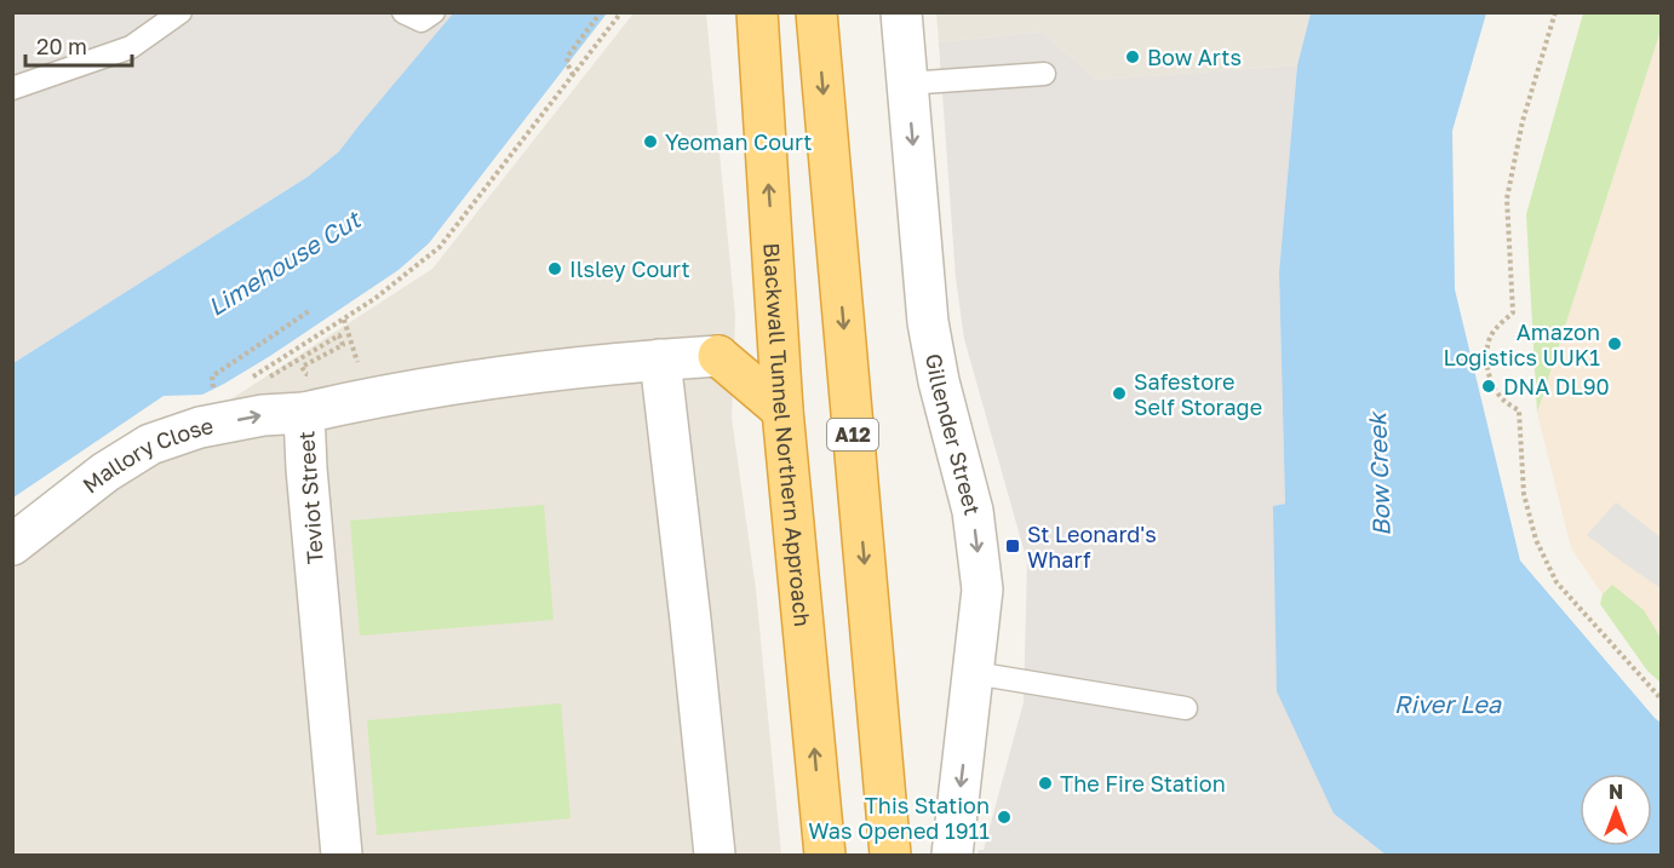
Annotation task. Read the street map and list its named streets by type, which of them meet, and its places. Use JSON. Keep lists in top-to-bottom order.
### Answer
{
  "streets": {
    "highway": ["Blackwall Tunnel Northern Approach", "A12"],
    "street": ["Gillender Street", "Mallory Close", "Teviot Street"]
  },
  "crossings": [
    ["Mallory Close", "Teviot Street"]
  ],
  "one_way": ["Mallory Close"],
  "water": ["Limehouse Cut", "Bow Creek", "River Lea"],
  "places": {
    "other": [
      "Bow Arts",
      "Yeoman Court",
      "Ilsley Court",
      "Amazon Logistics UUK1",
      "DNA DL90",
      "Safestore Self Storage",
      "The Fire Station",
      "This Station Was Opened 1911"
    ],
    "transit": ["St Leonard's Wharf"]
  },
  "scale_bar": "20 m",
  "north": "top"
}
